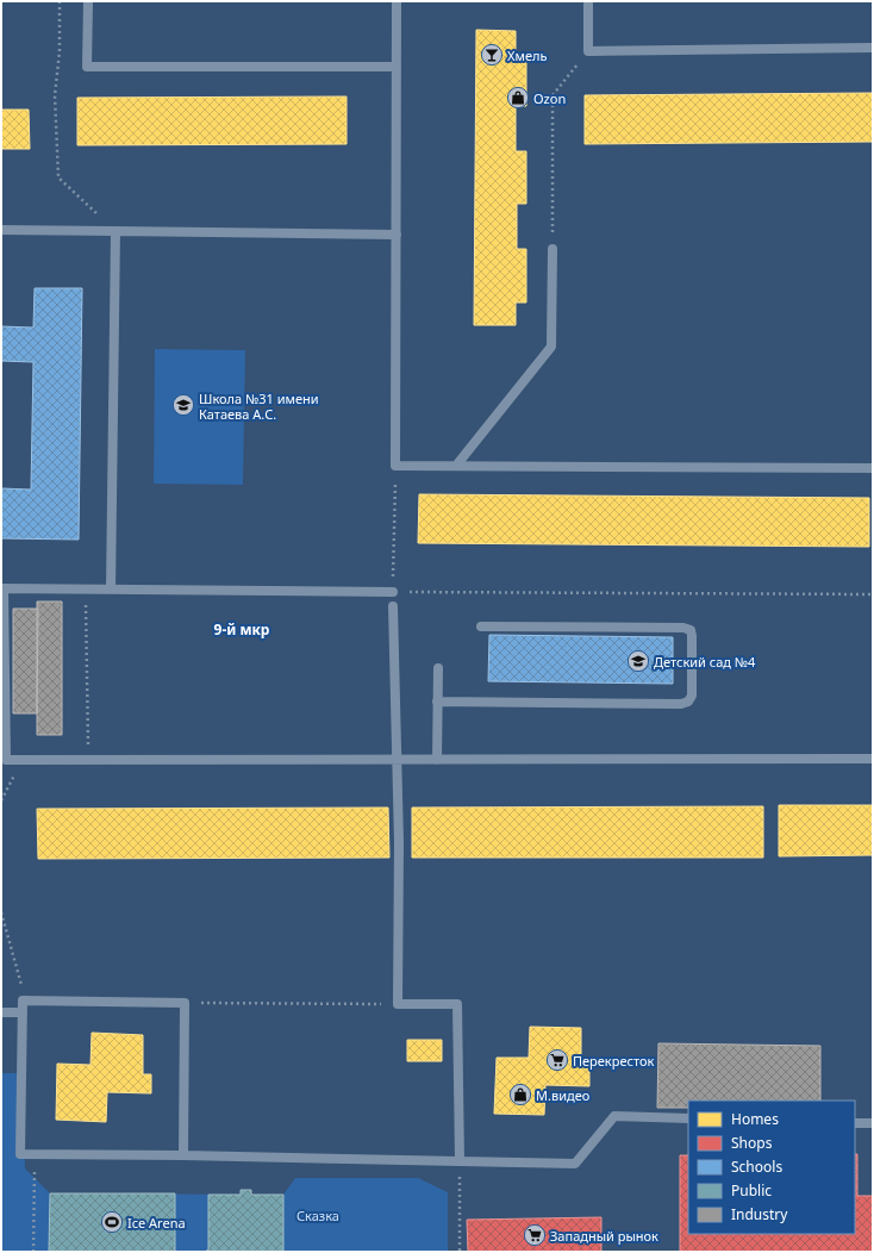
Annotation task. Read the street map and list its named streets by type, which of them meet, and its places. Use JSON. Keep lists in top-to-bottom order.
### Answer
{
  "districts": ["9-й мкр"],
  "parks": ["Сказка"],
  "places": {
    "bar": ["Хмель"],
    "shop": ["Ozon", "М.видео"],
    "school or university": ["Школа №31 имени Катаева А.С.", "Детский сад №4"],
    "supermarket": ["Перекресток", "Западный рынок"],
    "sports": ["Ice Arena"]
  },
  "legend": [
    "Homes",
    "Shops",
    "Schools",
    "Public",
    "Industry"
  ]
}
